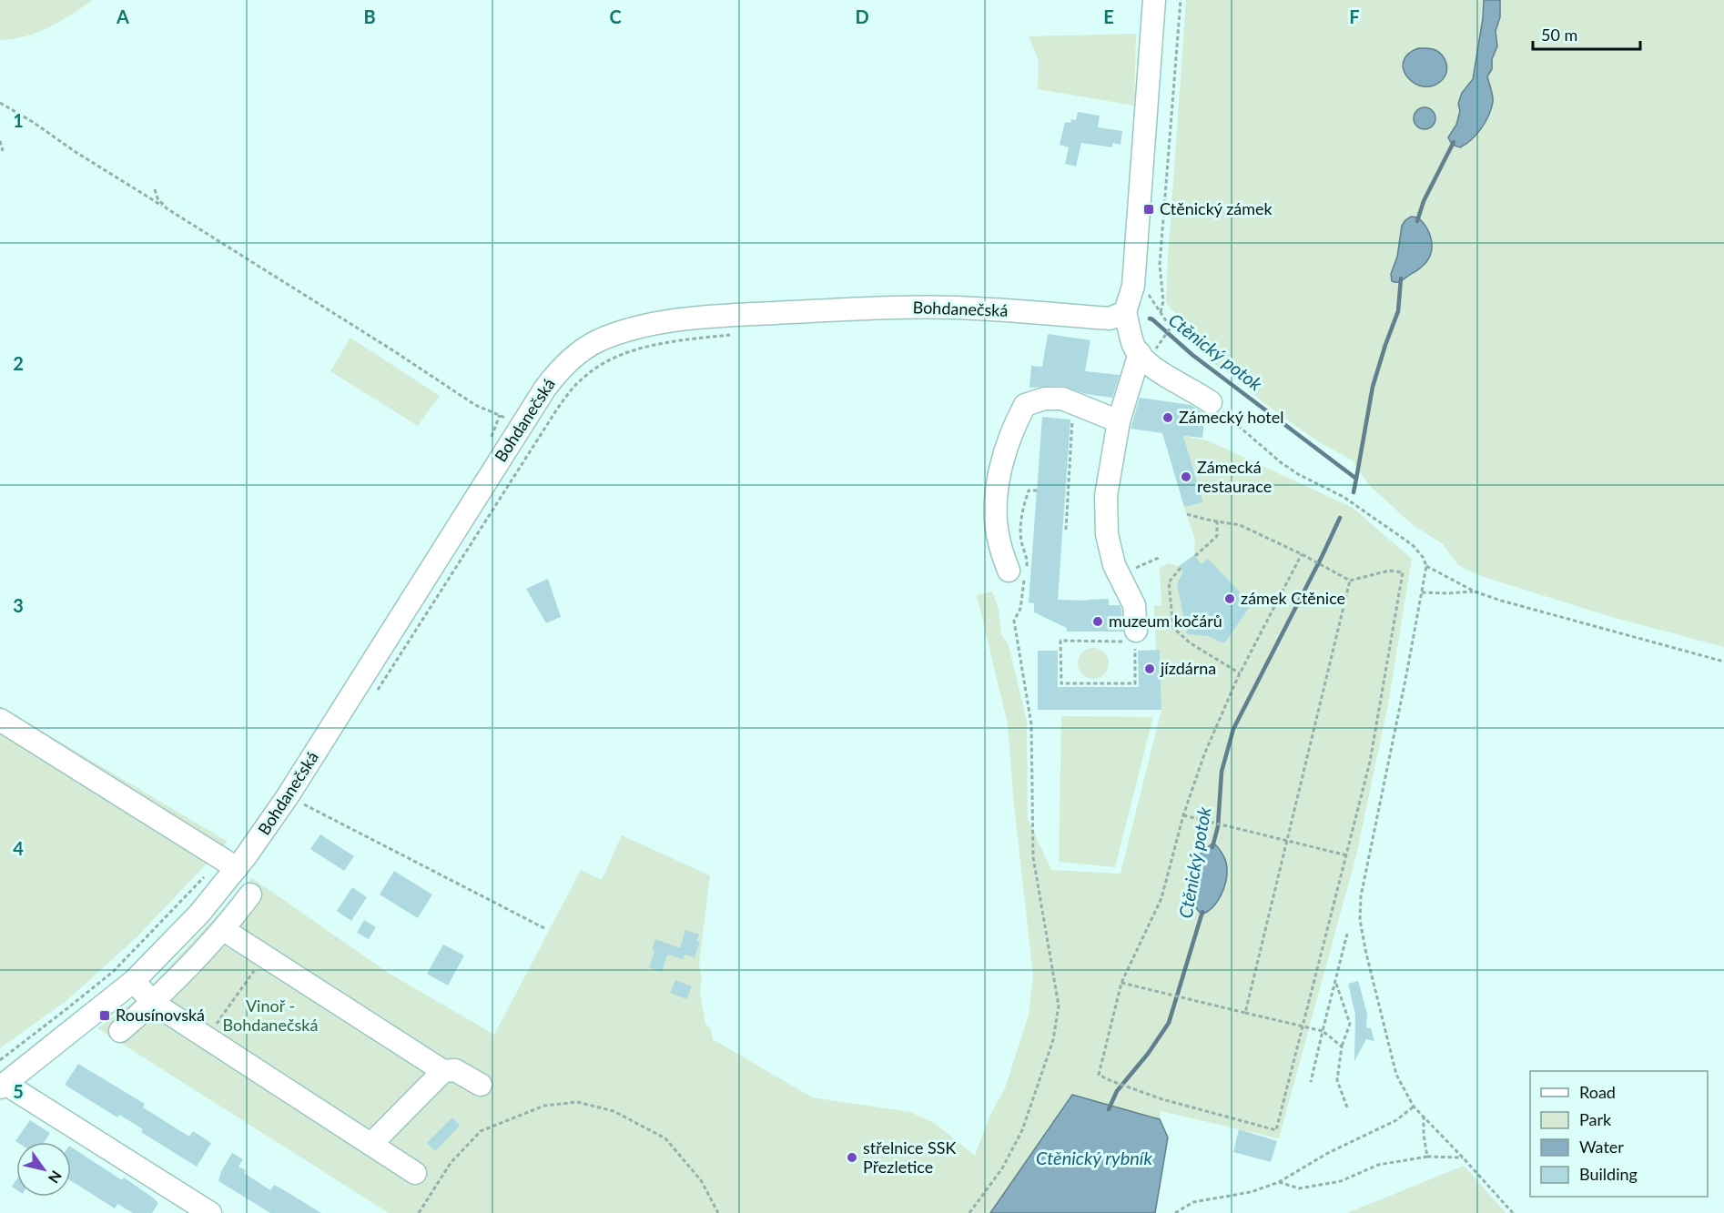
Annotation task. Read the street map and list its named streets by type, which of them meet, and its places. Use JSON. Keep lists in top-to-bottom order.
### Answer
{
  "streets": {
    "street": ["Bohdanečská"]
  },
  "water": ["Ctěnický potok", "Ctěnický rybník"],
  "parks": ["Vinoř - Bohdanečská"],
  "places": {
    "transit": ["Ctěnický zámek", "Rousínovská"],
    "other": [
      "Zámecký hotel",
      "Zámecká restaurace",
      "zámek Ctěnice",
      "muzeum kočárů",
      "jízdárna",
      "střelnice SSK Přezletice"
    ]
  },
  "legend": [
    "Road",
    "Park",
    "Water",
    "Building"
  ],
  "scale_bar": "50 m",
  "north": "bottom right",
  "grid": {
    "columns": [
      "A",
      "B",
      "C",
      "D",
      "E",
      "F"
    ],
    "rows": [
      "1",
      "2",
      "3",
      "4",
      "5"
    ]
  }
}
